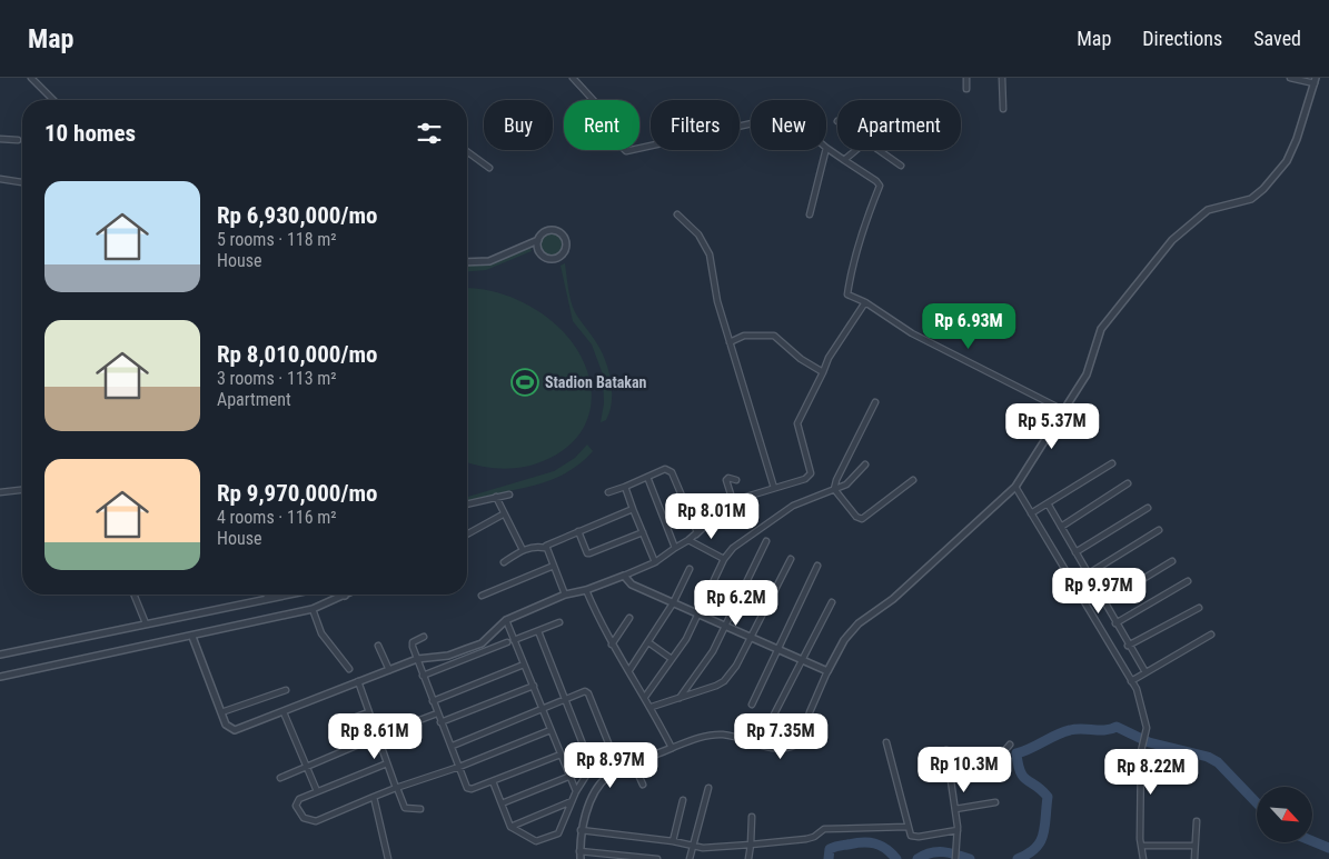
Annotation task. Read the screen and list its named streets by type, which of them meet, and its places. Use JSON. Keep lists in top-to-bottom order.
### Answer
{
  "places": {
    "sports": ["Stadion Batakan"]
  },
  "north": "bottom right",
  "page": {
    "header": "Map",
    "nav": ["Map", "Directions", "Saved"],
    "chip": [
      "Buy",
      "Rent",
      "Filters",
      "New",
      "Apartment"
    ],
    "heading": "10 homes",
    "list": [
      {
        "name": "Rp 6,930,000/mo",
        "note": "5 rooms · 118 m² · House"
      },
      {
        "name": "Rp 8,010,000/mo",
        "note": "3 rooms · 113 m² · Apartment"
      },
      {
        "name": "Rp 9,970,000/mo",
        "note": "4 rooms · 116 m² · House"
      }
    ],
    "price": [
      "Rp 6.93M",
      "Rp 5.37M",
      "Rp 8.01M",
      "Rp 9.97M",
      "Rp 6.2M",
      "Rp 8.61M",
      "Rp 7.35M",
      "Rp 8.97M",
      "Rp 10.3M",
      "Rp 8.22M"
    ]
  }
}
